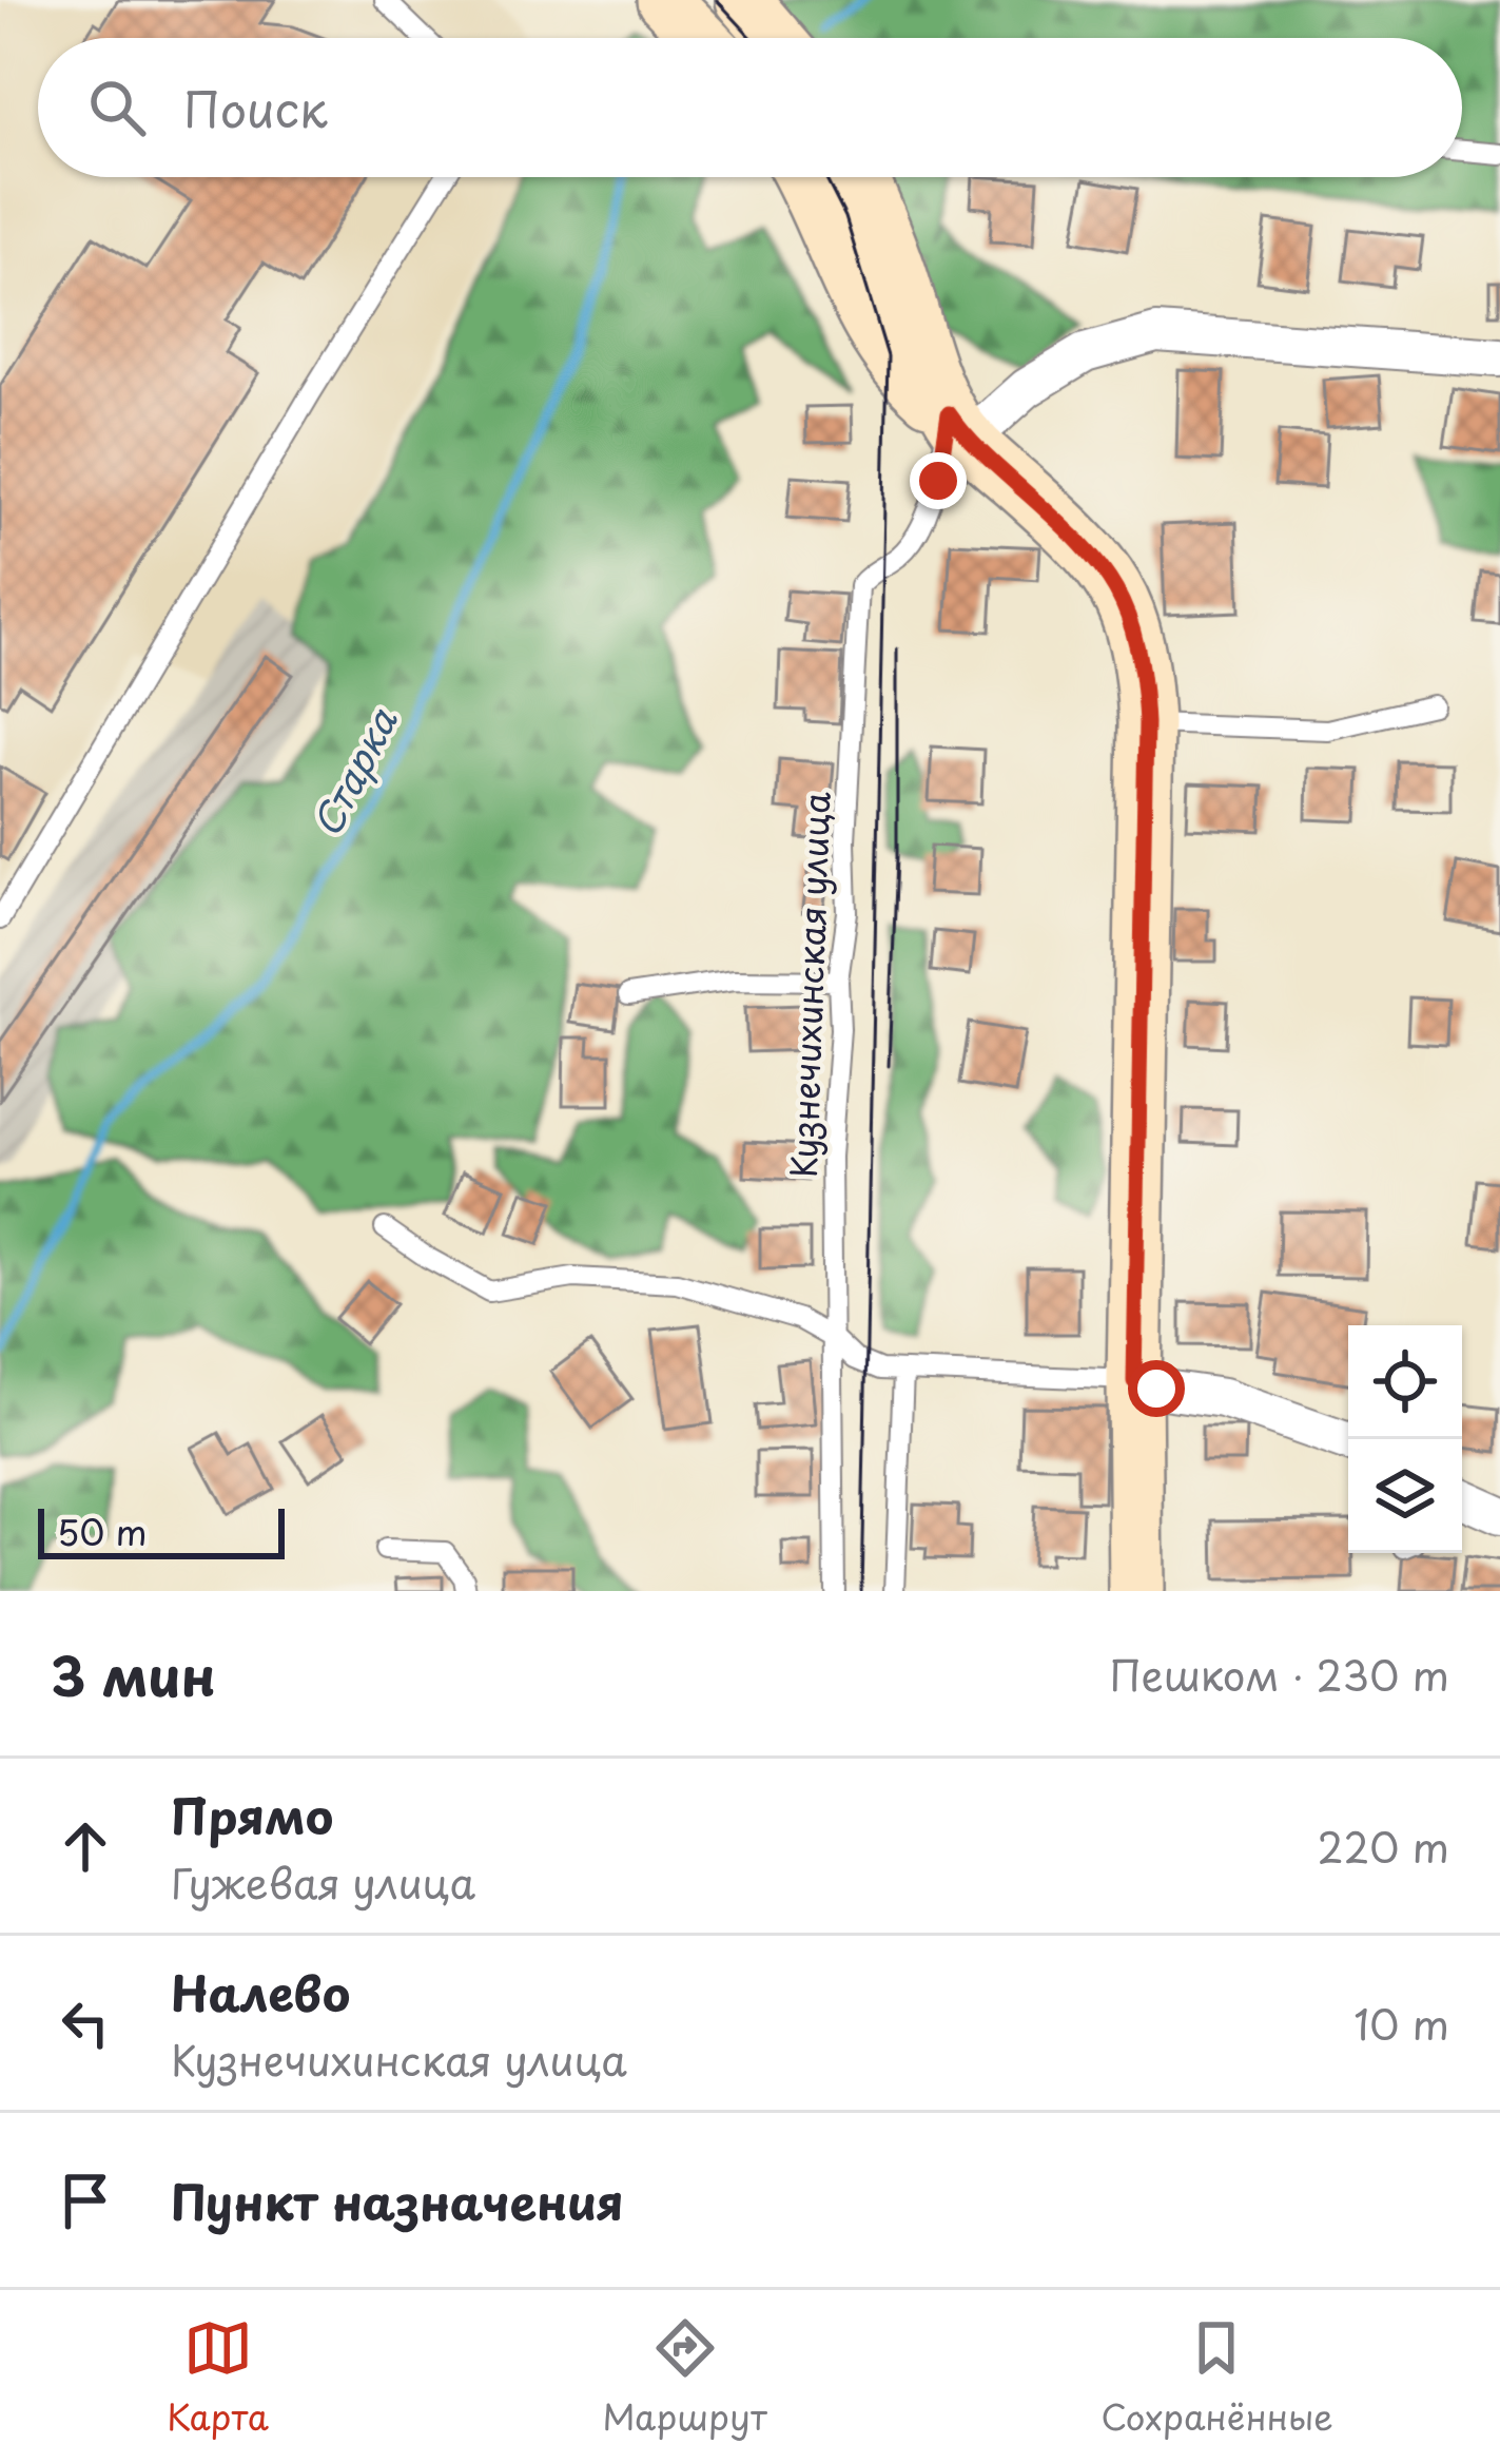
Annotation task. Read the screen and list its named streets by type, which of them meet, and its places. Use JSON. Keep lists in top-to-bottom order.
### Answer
{
  "streets": {
    "lane": ["Кузнечихинская улица"]
  },
  "water": ["Старка"],
  "scale_bar": "50 m",
  "page": {
    "search": "Поиск",
    "scale": "50 m",
    "heading": ["3 мин", "Пешком · 230 m"],
    "list": [
      ["Прямо", "Гужевая улица", "220 m"],
      ["Налево", "Кузнечихинская улица", "10 m"],
      "Пункт назначения"
    ],
    "nav": ["Карта", "Маршрут", "Сохранённые"]
  }
}
